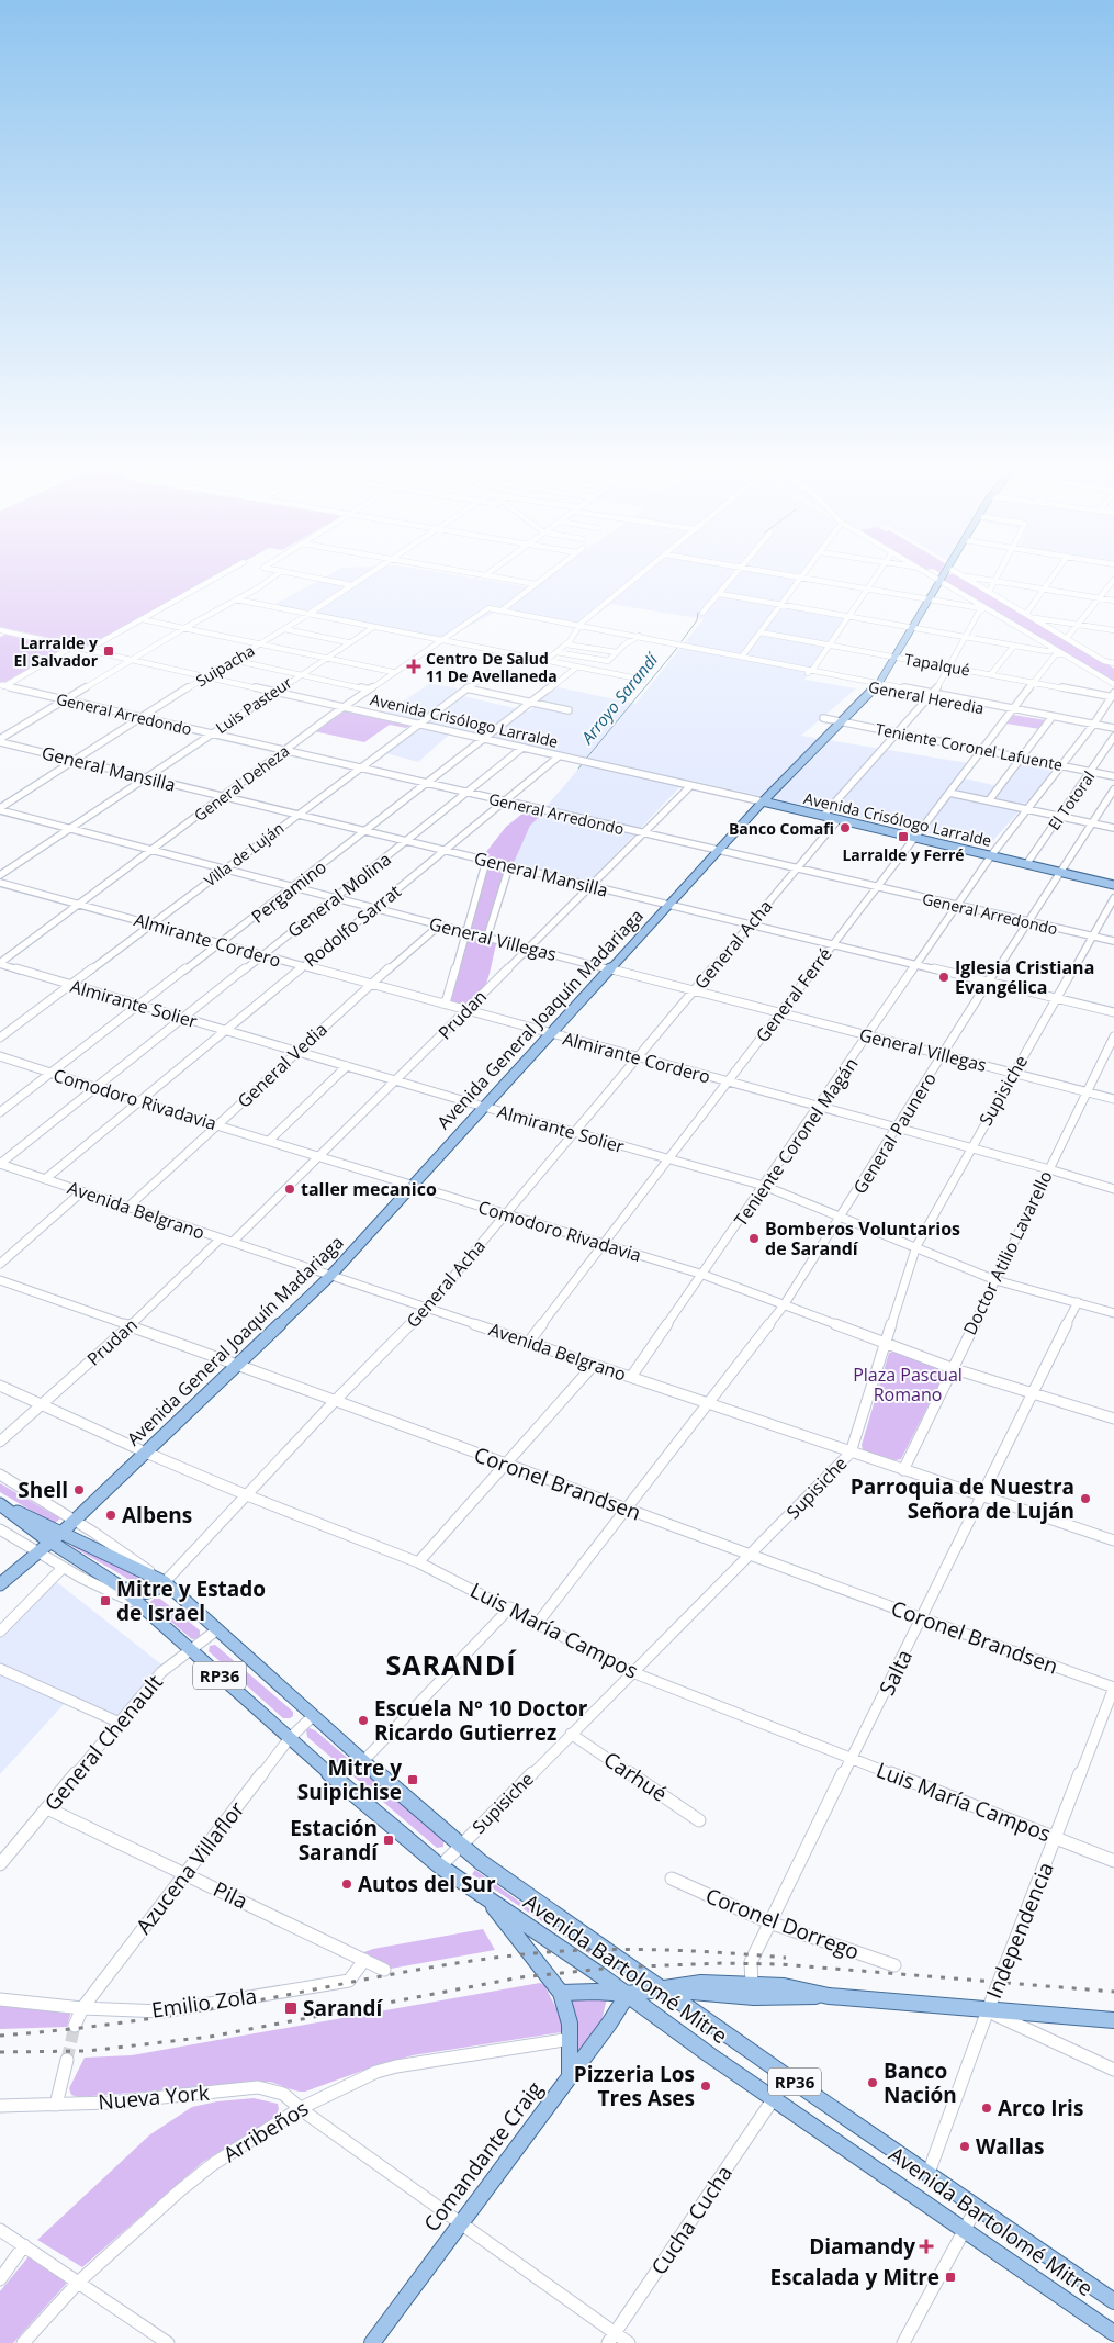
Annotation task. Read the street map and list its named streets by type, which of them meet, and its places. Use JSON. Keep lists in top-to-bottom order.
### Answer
{
  "streets": {
    "main road": [
      "Avenida Crisólogo Larralde",
      "Avenida General Joaquín Madariaga",
      "RP36",
      "Avenida Bartolomé Mitre",
      "Comandante Craig"
    ],
    "street": [
      "Tapalqué",
      "Suipacha",
      "General Heredia",
      "Luis Pasteur",
      "General Arredondo",
      "Teniente Coronel Lafuente",
      "General Mansilla",
      "General Deheza",
      "El Totoral",
      "Villa de Luján",
      "Pergamino",
      "General Molina",
      "Rodolfo Sarrat",
      "General Villegas",
      "Almirante Cordero",
      "General Acha",
      "General Ferré",
      "Almirante Solier",
      "Prudan",
      "General Vedia",
      "Supisiche",
      "Comodoro Rivadavia",
      "General Paunero",
      "Teniente Coronel Magán",
      "Avenida Belgrano",
      "Doctor Atilio Lavarello",
      "Coronel Brandsen",
      "Luis María Campos",
      "Salta",
      "General Chenault",
      "Carhué",
      "Azucena Villaflor",
      "Pila",
      "Coronel Dorrego",
      "Independencia",
      "Emilio Zola",
      "Nueva York",
      "Arribeños",
      "Cucha Cucha"
    ]
  },
  "crossings": [
    ["Tapalqué", "General Ferré"],
    ["Tapalqué", "Avenida General Joaquín Madariaga"],
    ["Tapalqué", "Teniente Coronel Magán"],
    ["Suipacha", "General Arredondo"],
    ["Suipacha", "Avenida Crisólogo Larralde"],
    ["Suipacha", "General Mansilla"],
    ["Suipacha", "General Villegas"],
    ["General Heredia", "General Deheza"],
    ["General Heredia", "General Ferré"],
    ["General Heredia", "Avenida General Joaquín Madariaga"],
    ["General Heredia", "Teniente Coronel Magán"],
    ["Luis Pasteur", "General Arredondo"],
    ["Luis Pasteur", "Avenida Crisólogo Larralde"],
    ["Luis Pasteur", "General Mansilla"],
    ["Luis Pasteur", "General Villegas"],
    ["General Arredondo", "General Deheza"],
    ["General Arredondo", "Villa de Luján"],
    ["General Arredondo", "Pergamino"],
    ["General Arredondo", "General Molina"],
    ["General Arredondo", "Rodolfo Sarrat"],
    ["General Arredondo", "General Acha"],
    ["General Arredondo", "General Ferré"],
    ["General Arredondo", "Prudan"],
    ["General Arredondo", "Avenida General Joaquín Madariaga"],
    ["General Arredondo", "Supisiche"],
    ["General Arredondo", "General Paunero"],
    ["General Arredondo", "Teniente Coronel Magán"],
    ["Avenida Crisólogo Larralde", "General Deheza"],
    ["Avenida Crisólogo Larralde", "El Totoral"],
    ["Avenida Crisólogo Larralde", "Villa de Luján"],
    ["Avenida Crisólogo Larralde", "Pergamino"],
    ["Avenida Crisólogo Larralde", "General Molina"],
    ["Avenida Crisólogo Larralde", "Rodolfo Sarrat"],
    ["Avenida Crisólogo Larralde", "General Acha"],
    ["Avenida Crisólogo Larralde", "General Ferré"],
    ["Avenida Crisólogo Larralde", "Prudan"],
    ["Avenida Crisólogo Larralde", "Avenida General Joaquín Madariaga"],
    ["Avenida Crisólogo Larralde", "General Paunero"],
    ["Avenida Crisólogo Larralde", "Teniente Coronel Magán"],
    ["Teniente Coronel Lafuente", "El Totoral"],
    ["Teniente Coronel Lafuente", "General Ferré"],
    ["Teniente Coronel Lafuente", "Avenida General Joaquín Madariaga"],
    ["Teniente Coronel Lafuente", "Teniente Coronel Magán"],
    ["General Mansilla", "General Deheza"],
    ["General Mansilla", "Villa de Luján"],
    ["General Mansilla", "Pergamino"],
    ["General Mansilla", "General Molina"],
    ["General Mansilla", "Rodolfo Sarrat"],
    ["General Mansilla", "General Acha"],
    ["General Mansilla", "General Ferré"],
    ["General Mansilla", "Prudan"],
    ["General Mansilla", "Avenida General Joaquín Madariaga"],
    ["General Mansilla", "Supisiche"],
    ["General Mansilla", "General Paunero"],
    ["General Mansilla", "Teniente Coronel Magán"],
    ["General Deheza", "General Villegas"],
    ["General Deheza", "Almirante Cordero"],
    ["General Deheza", "Almirante Solier"],
    ["Villa de Luján", "General Villegas"],
    ["Villa de Luján", "Almirante Cordero"],
    ["Villa de Luján", "Almirante Solier"],
    ["Pergamino", "General Villegas"],
    ["Pergamino", "Almirante Cordero"],
    ["Pergamino", "Almirante Solier"],
    ["Pergamino", "Comodoro Rivadavia"],
    ["General Molina", "General Villegas"],
    ["General Molina", "Almirante Cordero"],
    ["General Molina", "Almirante Solier"],
    ["General Molina", "Comodoro Rivadavia"],
    ["General Molina", "Avenida Belgrano"],
    ["Rodolfo Sarrat", "General Villegas"],
    ["Rodolfo Sarrat", "Almirante Cordero"],
    ["Rodolfo Sarrat", "Almirante Solier"],
    ["Rodolfo Sarrat", "Comodoro Rivadavia"],
    ["Rodolfo Sarrat", "Avenida Belgrano"],
    ["General Villegas", "General Acha"],
    ["General Villegas", "General Ferré"],
    ["General Villegas", "Prudan"],
    ["General Villegas", "Avenida General Joaquín Madariaga"],
    ["General Villegas", "General Vedia"],
    ["General Villegas", "Supisiche"],
    ["General Villegas", "General Paunero"],
    ["General Villegas", "Teniente Coronel Magán"],
    ["General Villegas", "Doctor Atilio Lavarello"],
    ["Almirante Cordero", "General Acha"],
    ["Almirante Cordero", "General Ferré"],
    ["Almirante Cordero", "Prudan"],
    ["Almirante Cordero", "Avenida General Joaquín Madariaga"],
    ["Almirante Cordero", "General Vedia"],
    ["Almirante Cordero", "Supisiche"],
    ["Almirante Cordero", "General Paunero"],
    ["Almirante Cordero", "Teniente Coronel Magán"],
    ["Almirante Cordero", "Doctor Atilio Lavarello"],
    ["General Acha", "Almirante Solier"],
    ["General Acha", "Comodoro Rivadavia"],
    ["General Acha", "Avenida Belgrano"],
    ["General Acha", "Coronel Brandsen"],
    ["General Acha", "Luis María Campos"],
    ["General Acha", "Avenida Bartolomé Mitre"],
    ["General Ferré", "Almirante Solier"],
    ["General Ferré", "Comodoro Rivadavia"],
    ["General Ferré", "Avenida Belgrano"],
    ["Almirante Solier", "Prudan"],
    ["Almirante Solier", "Avenida General Joaquín Madariaga"],
    ["Almirante Solier", "General Vedia"],
    ["Almirante Solier", "Supisiche"],
    ["Almirante Solier", "General Paunero"],
    ["Almirante Solier", "Teniente Coronel Magán"],
    ["Almirante Solier", "Doctor Atilio Lavarello"],
    ["Almirante Solier", "Salta"],
    ["Prudan", "Comodoro Rivadavia"],
    ["Prudan", "Avenida Belgrano"],
    ["Prudan", "Coronel Brandsen"],
    ["Prudan", "Luis María Campos"],
    ["Avenida General Joaquín Madariaga", "Comodoro Rivadavia"],
    ["Avenida General Joaquín Madariaga", "Avenida Belgrano"],
    ["Avenida General Joaquín Madariaga", "Coronel Brandsen"],
    ["Avenida General Joaquín Madariaga", "Luis María Campos"],
    ["Avenida General Joaquín Madariaga", "Avenida Bartolomé Mitre"],
    ["General Vedia", "Comodoro Rivadavia"],
    ["General Vedia", "Avenida Belgrano"],
    ["Supisiche", "Comodoro Rivadavia"],
    ["Supisiche", "Avenida Belgrano"],
    ["Supisiche", "Coronel Brandsen"],
    ["Supisiche", "Luis María Campos"],
    ["Supisiche", "Carhué"],
    ["Supisiche", "Avenida Bartolomé Mitre"],
    ["Comodoro Rivadavia", "General Paunero"],
    ["Comodoro Rivadavia", "Teniente Coronel Magán"],
    ["Comodoro Rivadavia", "Doctor Atilio Lavarello"],
    ["Comodoro Rivadavia", "Salta"],
    ["General Paunero", "Avenida Belgrano"],
    ["General Paunero", "Coronel Brandsen"],
    ["General Paunero", "Luis María Campos"],
    ["Teniente Coronel Magán", "Avenida Belgrano"],
    ["Avenida Belgrano", "Doctor Atilio Lavarello"],
    ["Avenida Belgrano", "Salta"],
    ["Coronel Brandsen", "Salta"],
    ["Coronel Brandsen", "Independencia"],
    ["Luis María Campos", "Salta"],
    ["Luis María Campos", "Independencia"],
    ["Salta", "Coronel Dorrego"],
    ["General Chenault", "Pila"],
    ["General Chenault", "Avenida Bartolomé Mitre"],
    ["Azucena Villaflor", "Pila"],
    ["Azucena Villaflor", "Avenida Bartolomé Mitre"],
    ["Azucena Villaflor", "Emilio Zola"],
    ["Pila", "Emilio Zola"],
    ["Independencia", "Avenida Bartolomé Mitre"],
    ["Avenida Bartolomé Mitre", "Comandante Craig"],
    ["Avenida Bartolomé Mitre", "Cucha Cucha"],
    ["Nueva York", "Arribeños"],
    ["Nueva York", "Comandante Craig"],
    ["Nueva York", "Cucha Cucha"]
  ],
  "districts": ["SARANDÍ"],
  "water": ["Arroyo Sarandí"],
  "parks": ["Plaza Pascual Romano"],
  "places": {
    "transit": [
      "Larralde y El Salvador",
      "Larralde y Ferré",
      "Mitre y Estado de Israel",
      "Mitre y Suipichise",
      "Estación Sarandí",
      "Sarandí",
      "Escalada y Mitre"
    ],
    "health": ["Centro De Salud 11 De Avellaneda", "Diamandy"],
    "other": [
      "Banco Comafi",
      "Iglesia Cristiana Evangélica",
      "taller mecanico",
      "Bomberos Voluntarios de Sarandí",
      "Shell",
      "Parroquia de Nuestra Señora de Luján",
      "Albens",
      "Escuela Nº 10 Doctor Ricardo Gutierrez",
      "Autos del Sur",
      "Banco Nación",
      "Pizzeria Los Tres Ases",
      "Arco Iris",
      "Wallas"
    ]
  }
}
